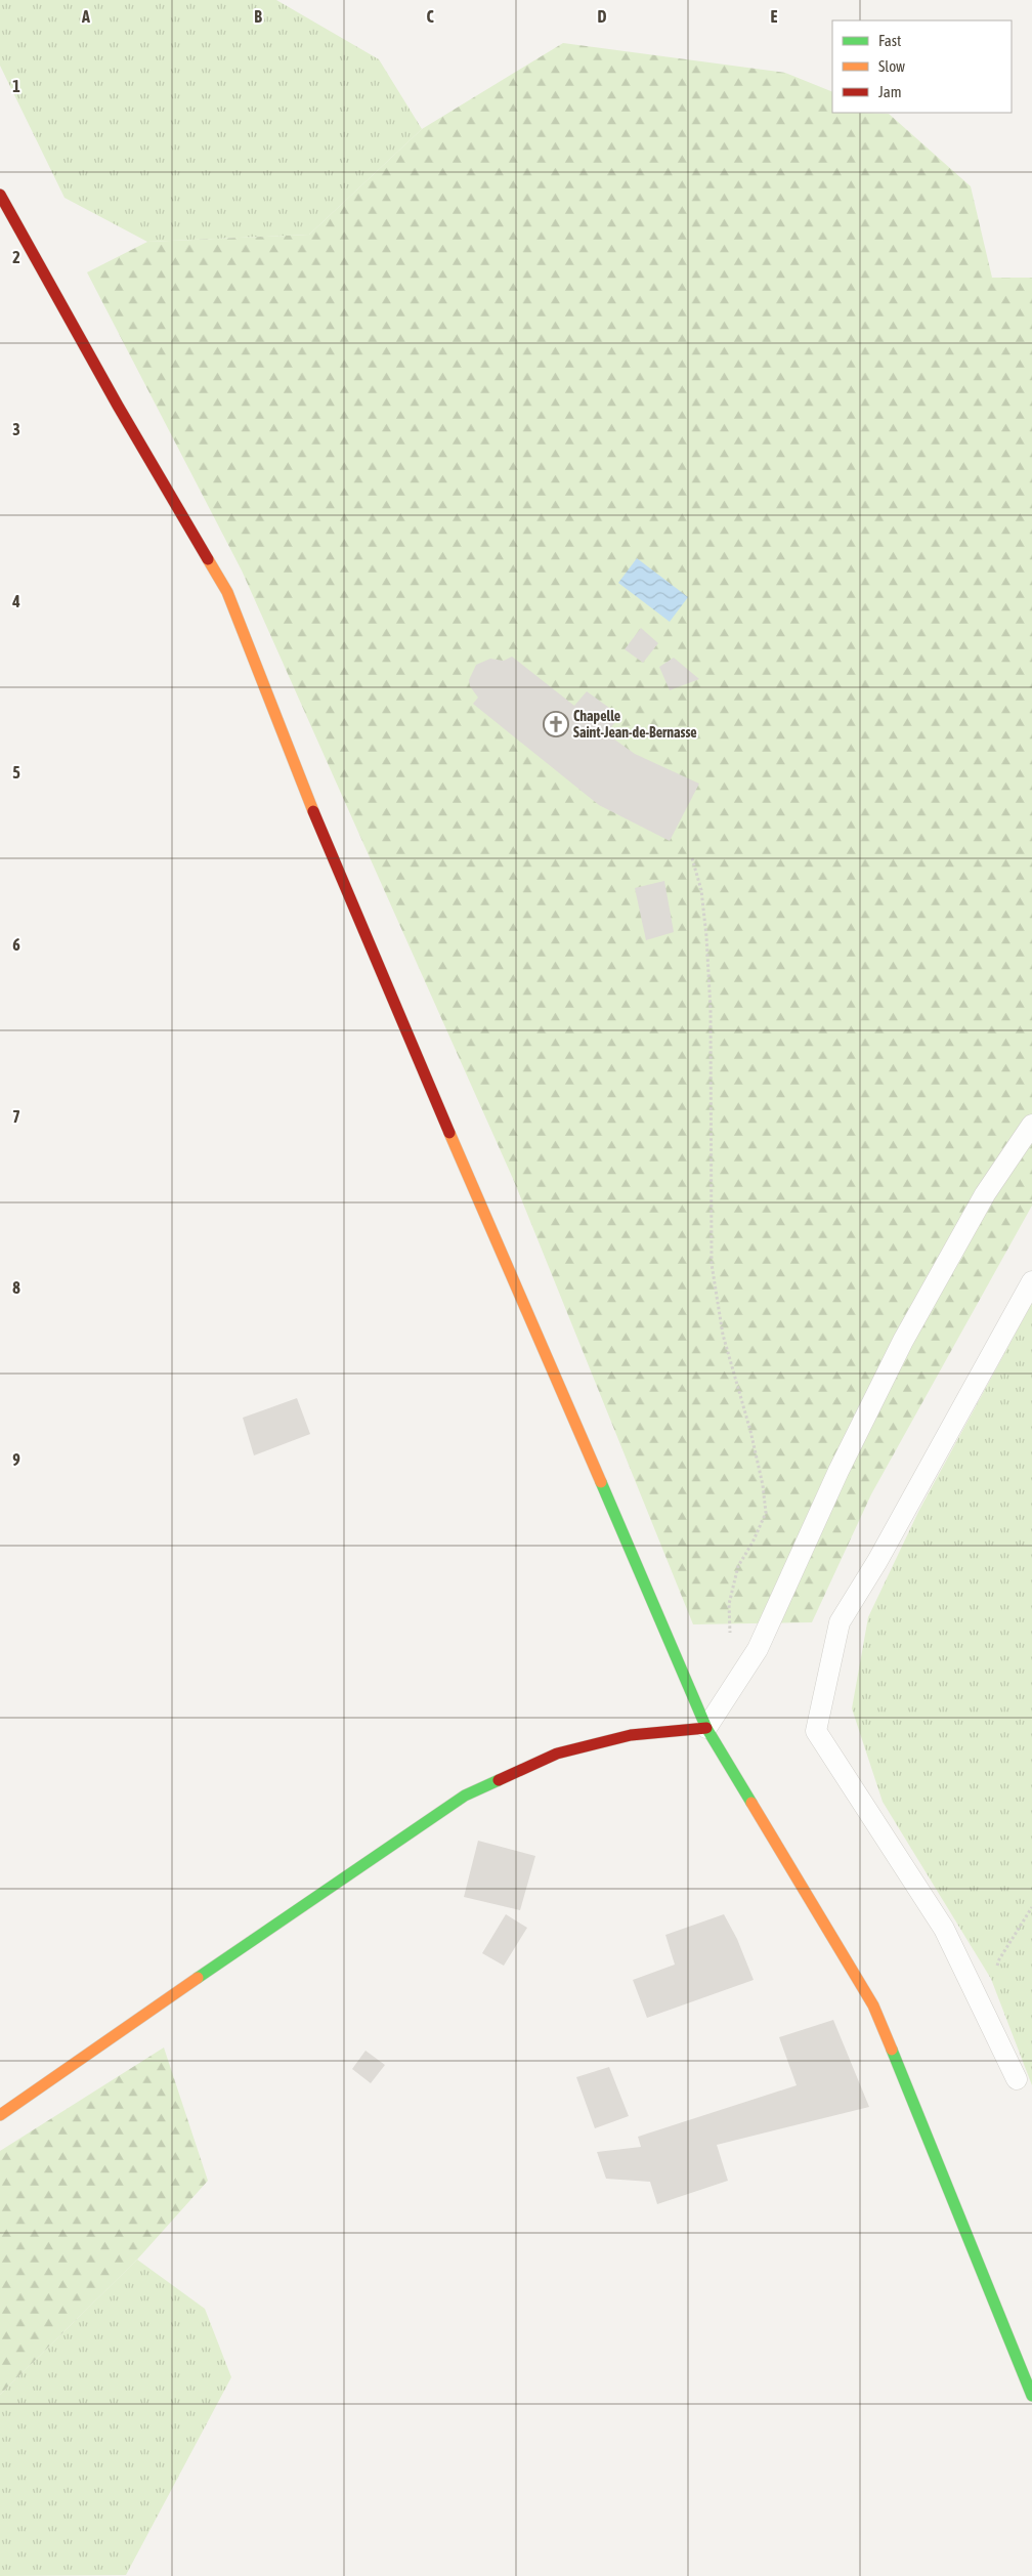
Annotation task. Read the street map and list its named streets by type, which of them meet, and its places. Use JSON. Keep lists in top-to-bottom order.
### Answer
{
  "places": {
    "church": ["Chapelle Saint-Jean-de-Bernasse"]
  },
  "legend": ["Fast", "Slow", "Jam"],
  "grid": {
    "columns": [
      "A",
      "B",
      "C",
      "D",
      "E"
    ],
    "rows": [
      "1",
      "2",
      "3",
      "4",
      "5",
      "6",
      "7",
      "8",
      "9"
    ]
  }
}
